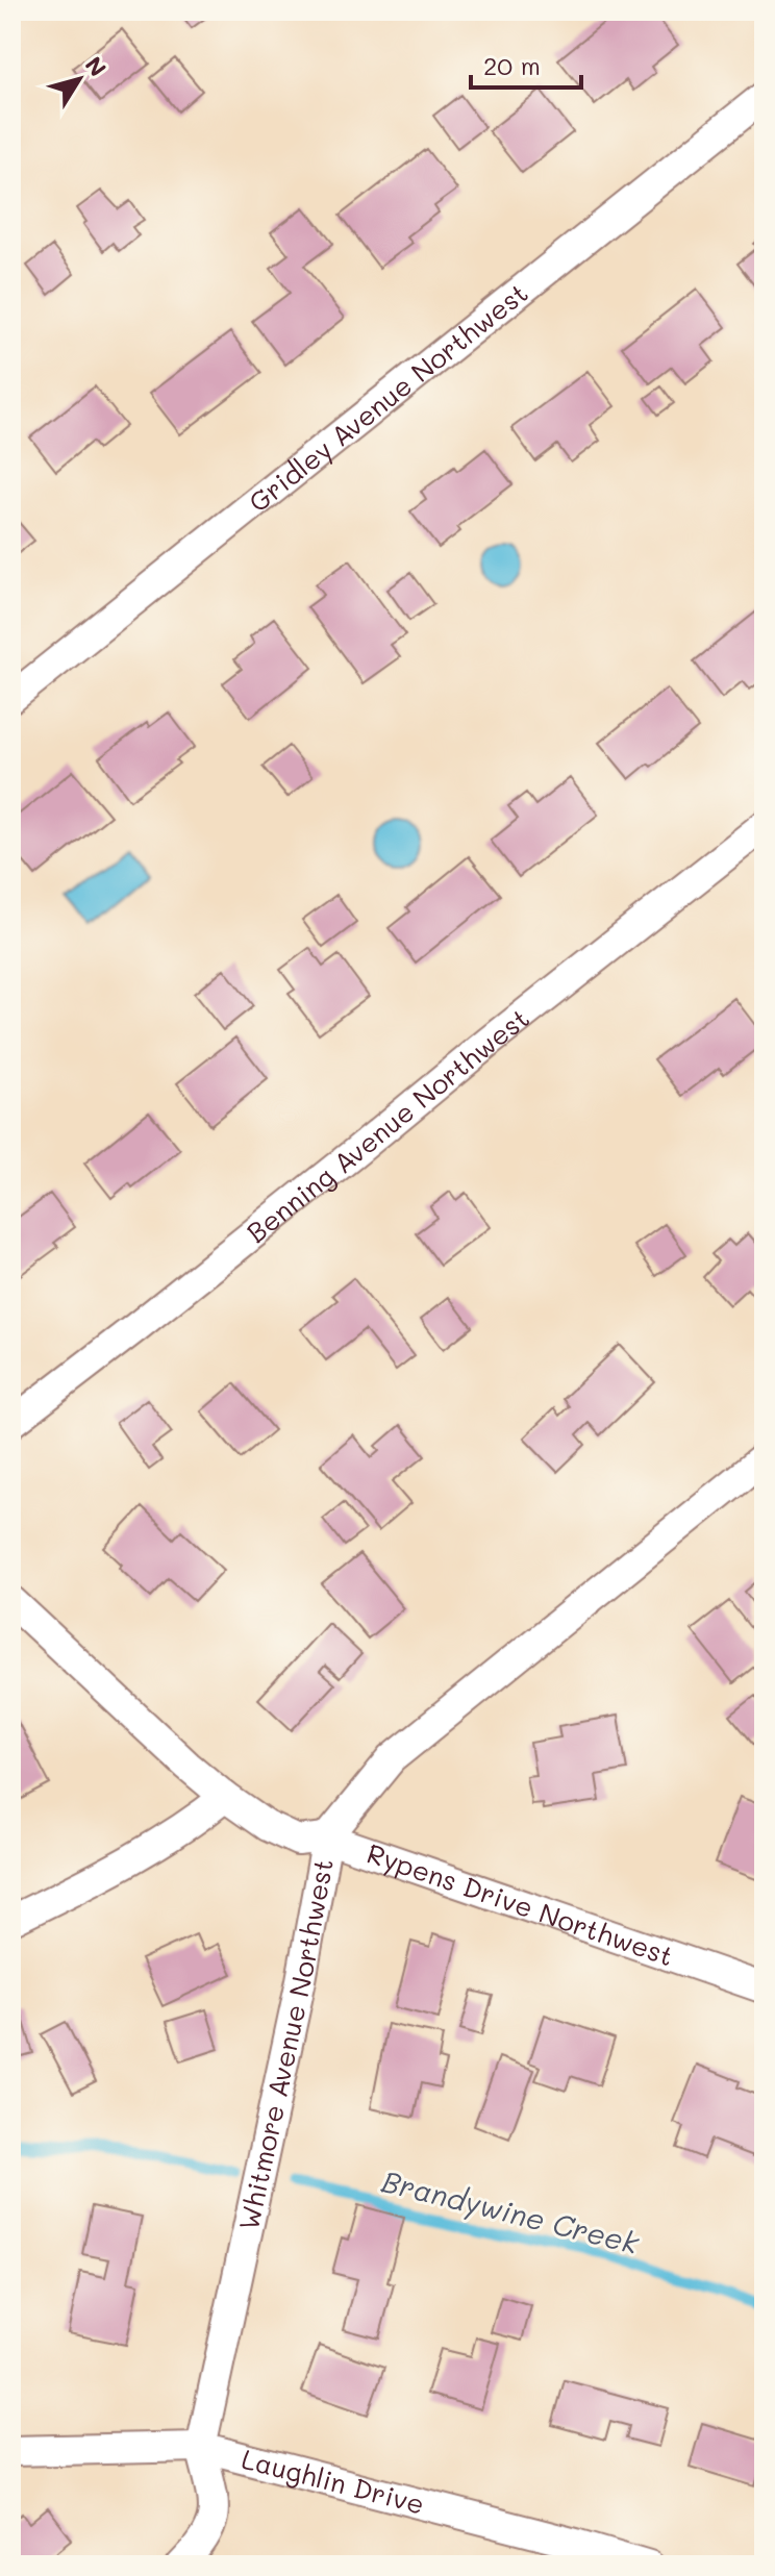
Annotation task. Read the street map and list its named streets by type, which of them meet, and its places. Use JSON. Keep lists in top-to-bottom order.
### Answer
{
  "streets": {
    "street": [
      "Gridley Avenue Northwest",
      "Benning Avenue Northwest",
      "Rypens Drive Northwest",
      "Whitmore Avenue Northwest",
      "Laughlin Drive"
    ]
  },
  "crossings": [
    ["Rypens Drive Northwest", "Whitmore Avenue Northwest"],
    ["Whitmore Avenue Northwest", "Laughlin Drive"]
  ],
  "water": ["Brandywine Creek"],
  "scale_bar": "20 m",
  "north": "top right"
}
